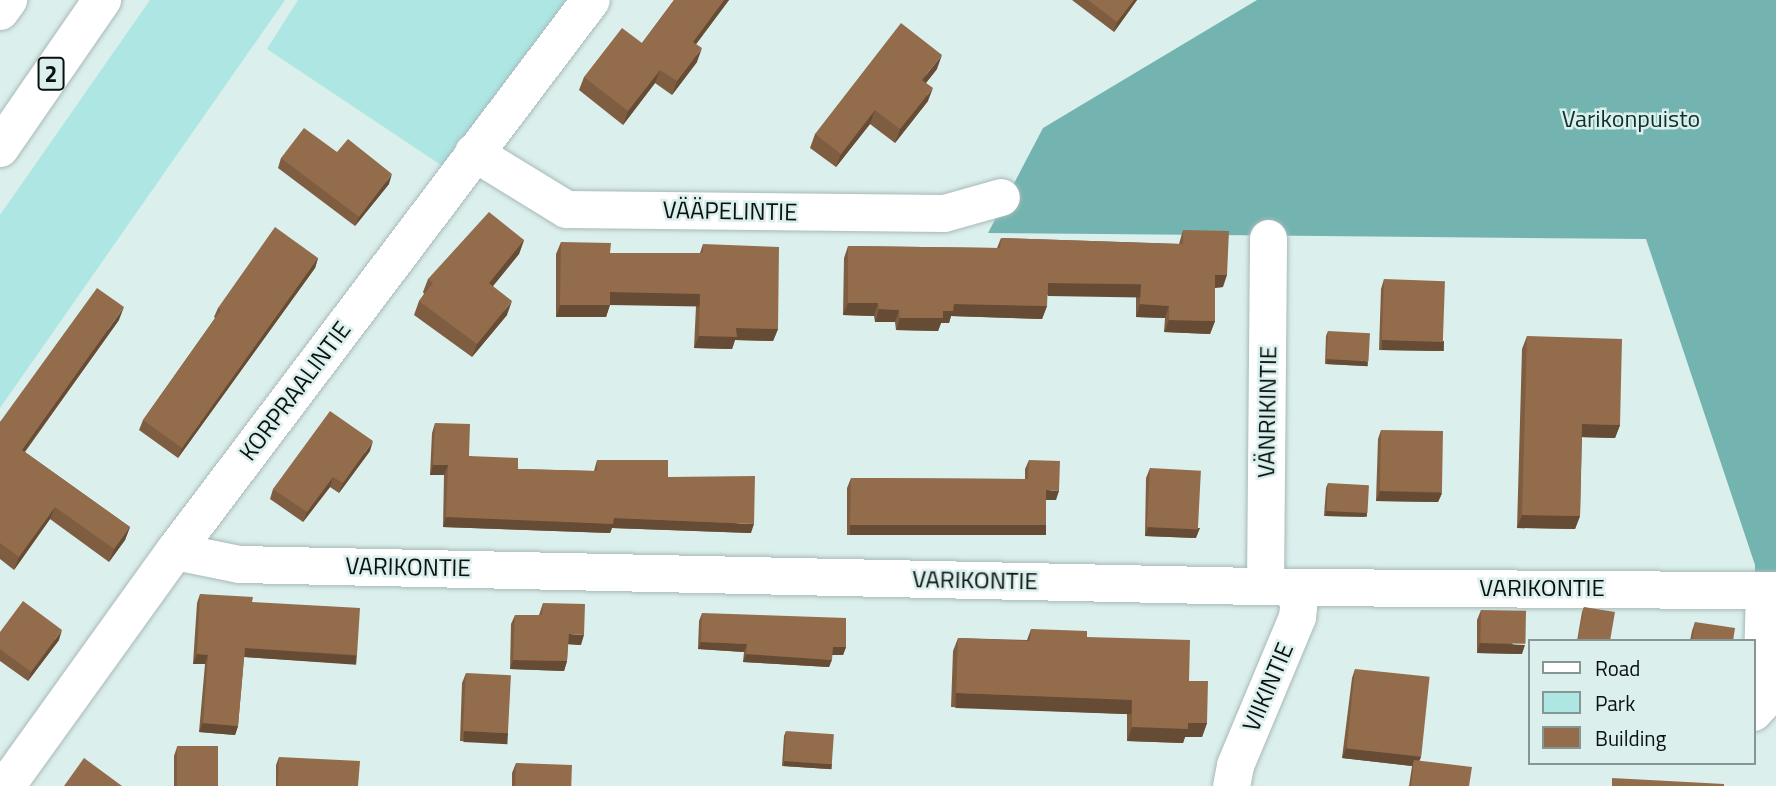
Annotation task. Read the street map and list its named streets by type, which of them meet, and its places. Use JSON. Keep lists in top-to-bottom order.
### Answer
{
  "streets": {
    "main road": ["2", "KORPRAALINTIE"],
    "street": [
      "VÄÄPELINTIE",
      "VÄNRIKINTIE",
      "VARIKONTIE",
      "VIIKINTIE"
    ]
  },
  "crossings": [
    ["VÄÄPELINTIE", "KORPRAALINTIE"],
    ["KORPRAALINTIE", "VARIKONTIE"],
    ["VÄNRIKINTIE", "VARIKONTIE"],
    ["VÄNRIKINTIE", "VIIKINTIE"],
    ["VARIKONTIE", "VIIKINTIE"]
  ],
  "parks": ["Varikonpuisto"],
  "legend": ["Road", "Park", "Building"]
}
